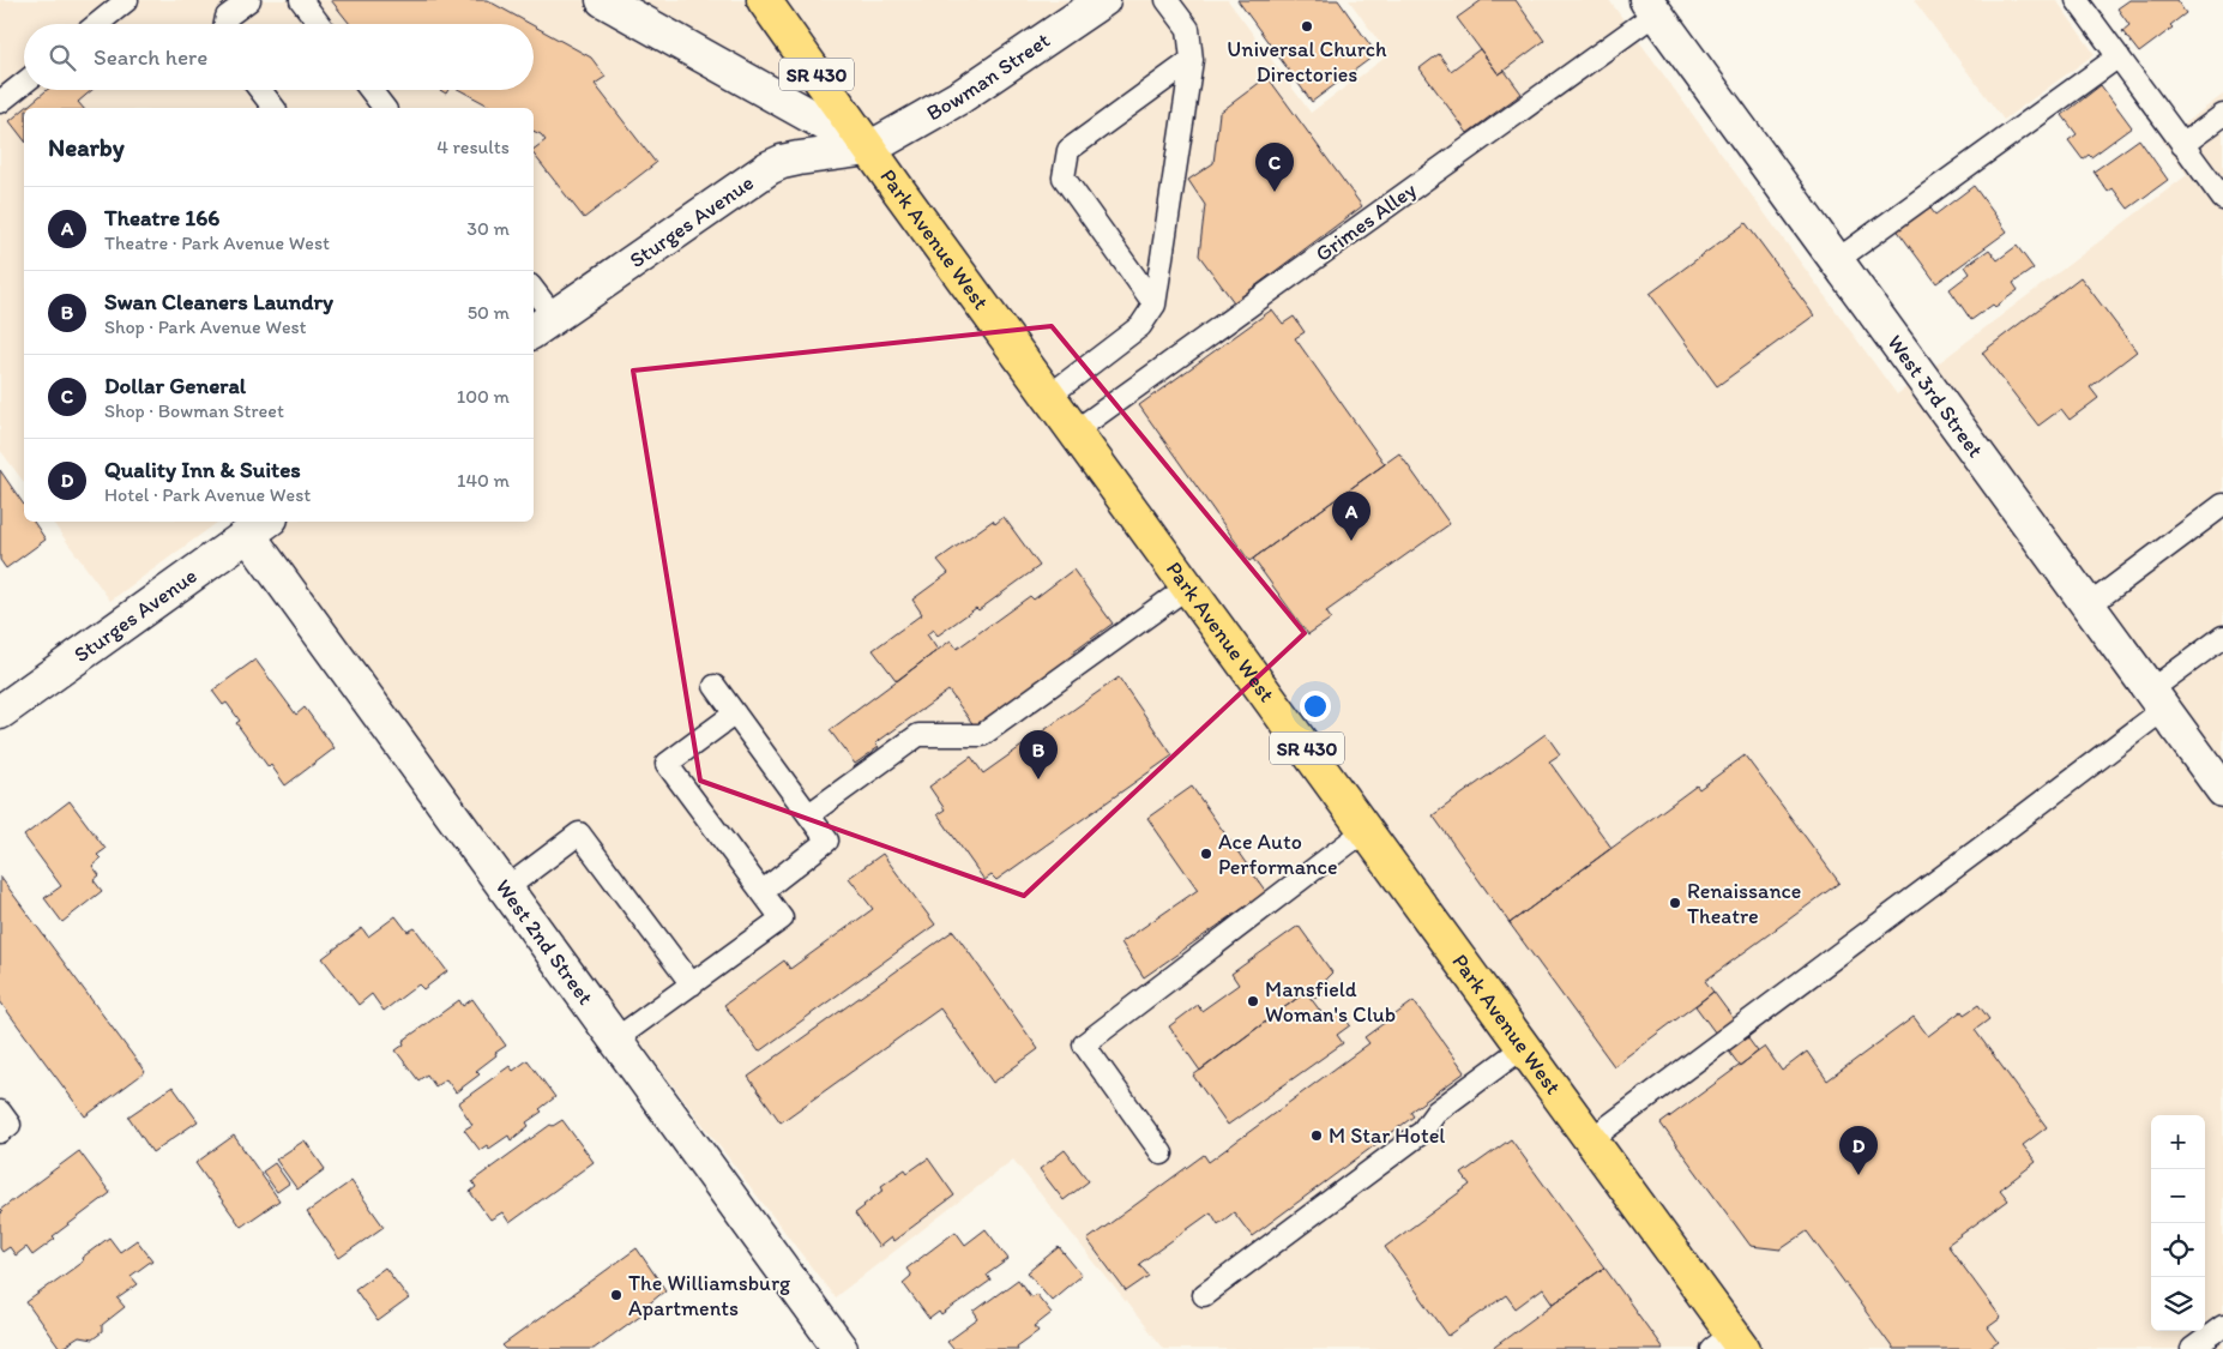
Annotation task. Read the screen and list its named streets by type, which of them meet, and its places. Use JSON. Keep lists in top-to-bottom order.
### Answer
{
  "streets": {
    "main road": ["SR 430", "Park Avenue West"],
    "street": [
      "Bowman Street",
      "Sturges Avenue",
      "West 3rd Street",
      "West 2nd Street"
    ],
    "lane": ["Grimes Alley"]
  },
  "crossings": [
    ["Bowman Street", "Sturges Avenue"],
    ["Bowman Street", "Park Avenue West"],
    ["Sturges Avenue", "Park Avenue West"],
    ["Sturges Avenue", "West 2nd Street"],
    ["Grimes Alley", "Park Avenue West"],
    ["Grimes Alley", "West 3rd Street"]
  ],
  "places": [
    "Universal Church Directories",
    "Ace Auto Performance",
    "Renaissance Theatre",
    "Mansfield Woman's Club",
    "M Star Hotel",
    "The Williamsburg Apartments"
  ],
  "page": {
    "search": "Search here",
    "heading": ["Nearby", "4 results"],
    "pins": [
      "C",
      "A",
      "B",
      "D"
    ],
    "list": [
      {
        "mark": "A",
        "name": "Theatre 166",
        "note": "Theatre · Park Avenue West",
        "value": "30 m"
      },
      {
        "mark": "B",
        "name": "Swan Cleaners Laundry",
        "note": "Shop · Park Avenue West",
        "value": "50 m"
      },
      {
        "mark": "C",
        "name": "Dollar General",
        "note": "Shop · Bowman Street",
        "value": "100 m"
      },
      {
        "mark": "D",
        "name": "Quality Inn & Suites",
        "note": "Hotel · Park Avenue West",
        "value": "140 m"
      }
    ],
    "map_buttons": ["+", "−"]
  }
}
